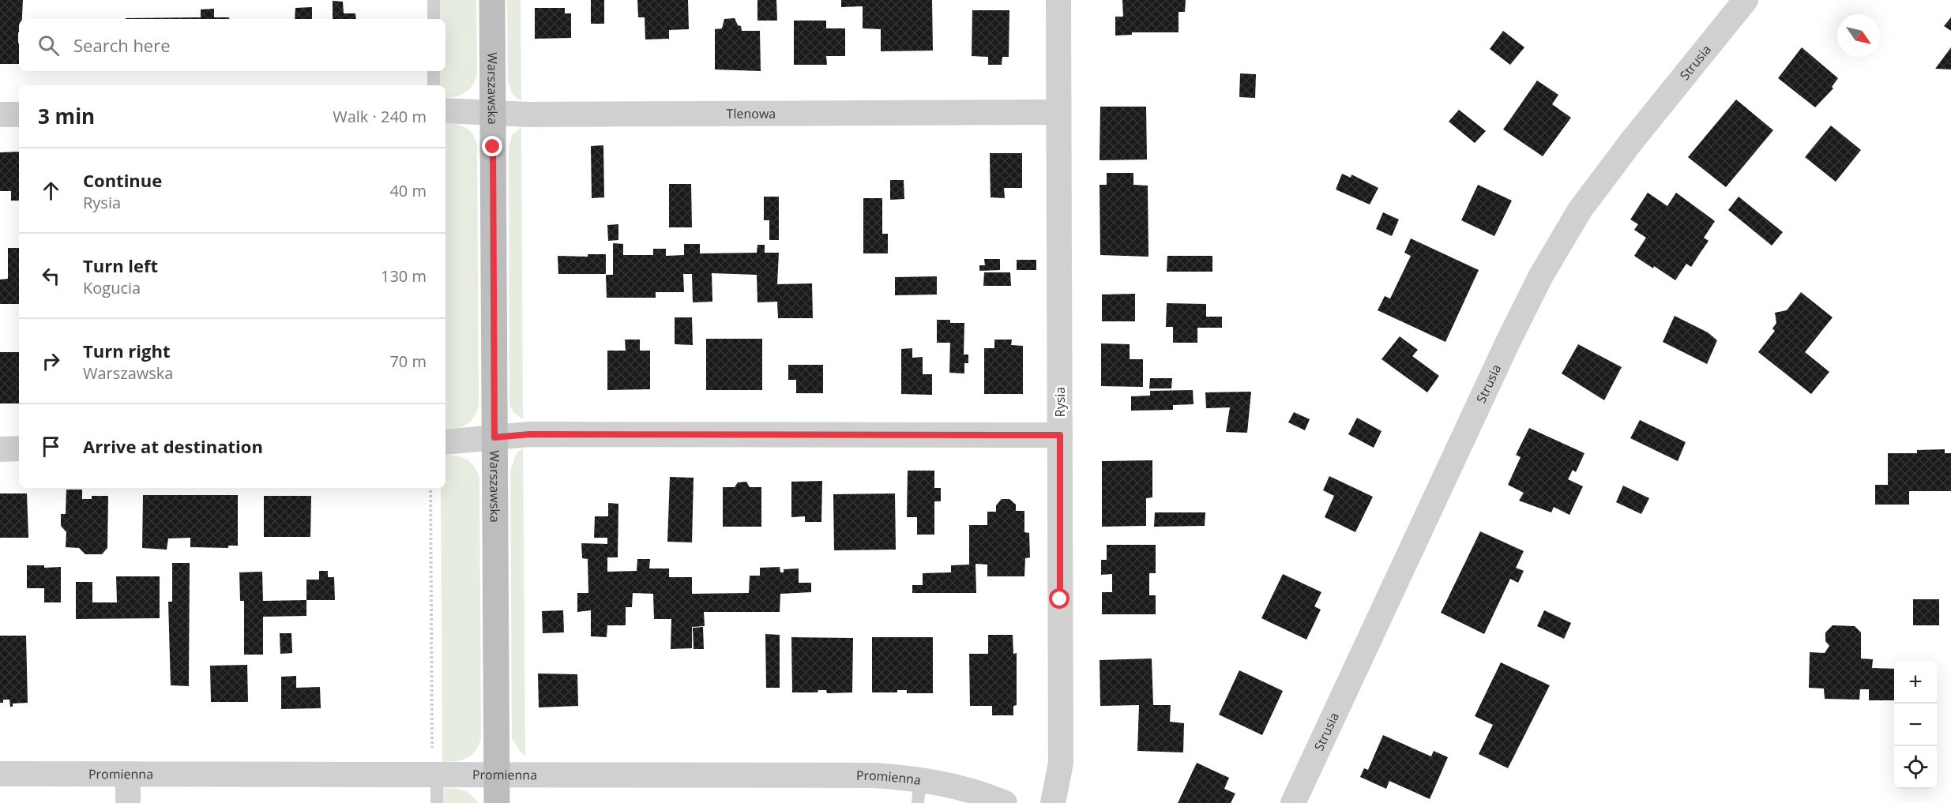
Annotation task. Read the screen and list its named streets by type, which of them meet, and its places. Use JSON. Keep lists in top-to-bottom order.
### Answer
{
  "streets": {
    "street": [
      "Strusia",
      "Warszawska",
      "Tlenowa",
      "Rysia",
      "Promienna"
    ]
  },
  "crossings": [
    ["Warszawska", "Tlenowa"],
    ["Warszawska", "Promienna"],
    ["Tlenowa", "Rysia"]
  ],
  "north": "bottom right",
  "page": {
    "search": "Search here",
    "heading": ["3 min", "Walk · 240 m"],
    "list": [
      ["Continue", "Rysia", "40 m"],
      ["Turn left", "Kogucia", "130 m"],
      ["Turn right", "Warszawska", "70 m"],
      "Arrive at destination"
    ],
    "map_buttons": ["+", "−"]
  }
}
